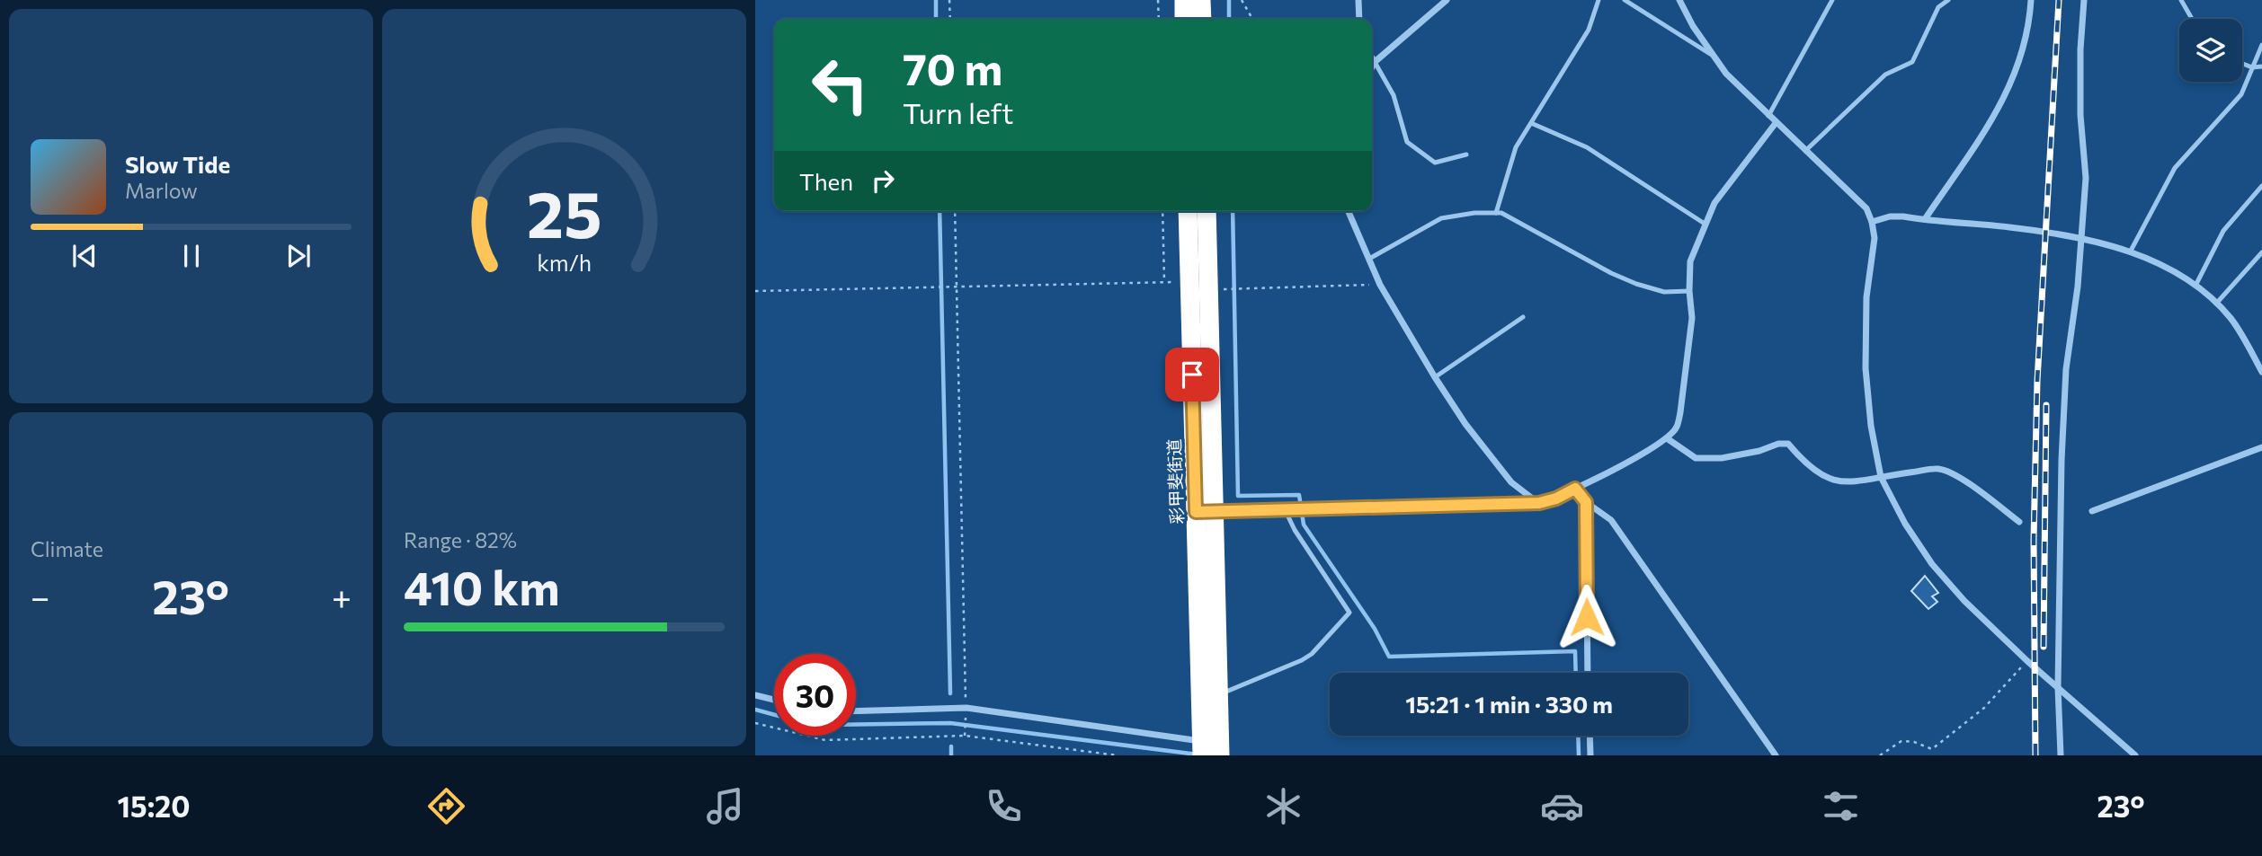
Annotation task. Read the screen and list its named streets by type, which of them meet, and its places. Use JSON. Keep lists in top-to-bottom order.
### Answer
{
  "streets": {
    "highway": ["彩甲斐街道"]
  },
  "page": {
    "turn": ["70 m", "Turn left"],
    "song": ["Slow Tide", "Marlow"],
    "then": "Then",
    "tile": [
      "Climate",
      ["Range · 82%", "410 km"]
    ],
    "heat": ["−", "23°", "+"],
    "limit": "30",
    "trip": "15:21 · 1 min · 330 m",
    "tabs": ["15:20", "23°"],
    "gauge": ["25", "km/h"]
  }
}
